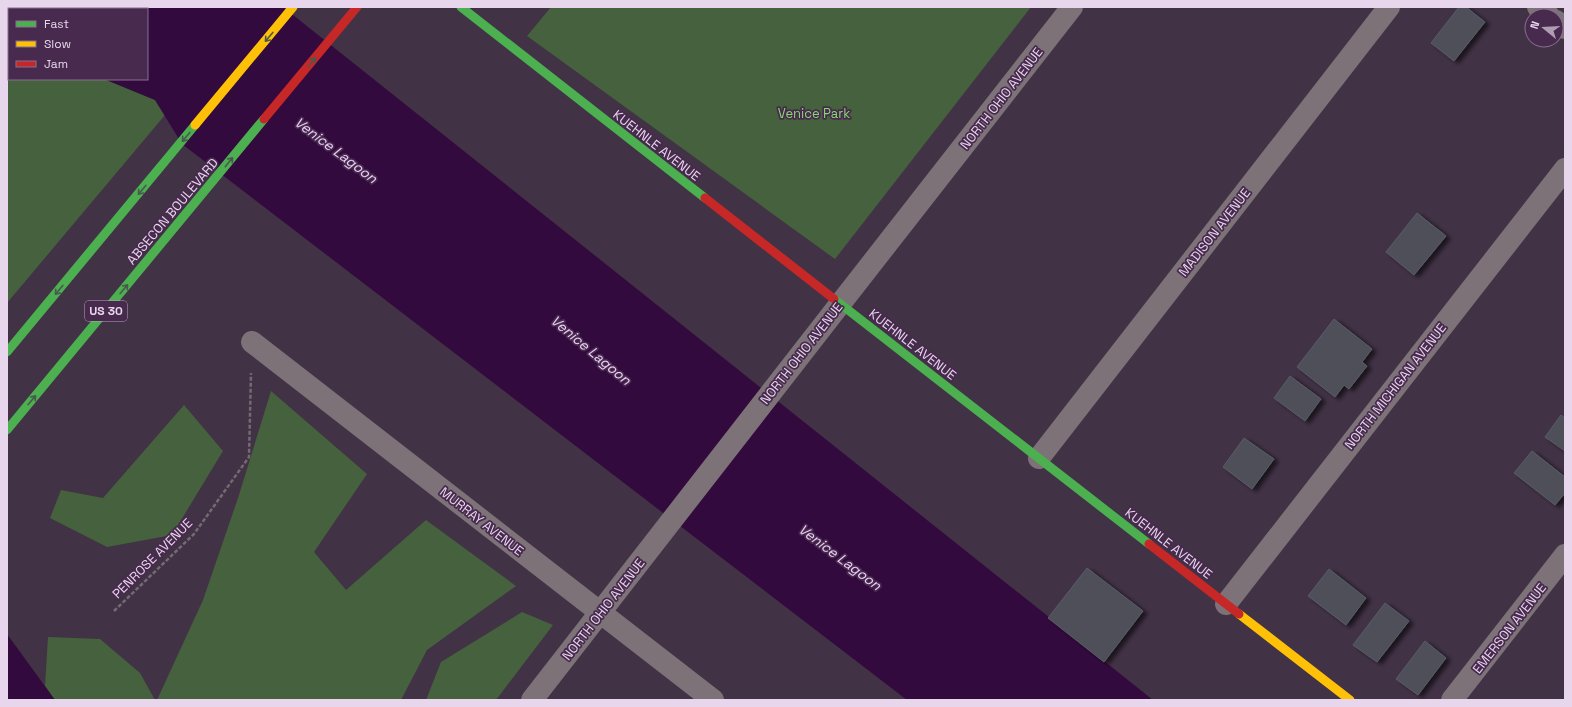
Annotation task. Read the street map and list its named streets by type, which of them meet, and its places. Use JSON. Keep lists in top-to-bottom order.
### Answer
{
  "streets": {
    "main road": ["KUEHNLE AVENUE", "ABSECON BOULEVARD", "US 30"],
    "street": [
      "NORTH OHIO AVENUE",
      "MADISON AVENUE",
      "NORTH MICHIGAN AVENUE",
      "MURRAY AVENUE",
      "EMERSON AVENUE"
    ],
    "path": ["PENROSE AVENUE"]
  },
  "crossings": [
    ["NORTH OHIO AVENUE", "KUEHNLE AVENUE"],
    ["NORTH OHIO AVENUE", "MURRAY AVENUE"],
    ["KUEHNLE AVENUE", "MADISON AVENUE"],
    ["KUEHNLE AVENUE", "NORTH MICHIGAN AVENUE"],
    ["MURRAY AVENUE", "PENROSE AVENUE"]
  ],
  "water": ["Venice Lagoon"],
  "parks": ["Venice Park"],
  "legend": ["Fast", "Slow", "Jam"],
  "north": "left"
}
